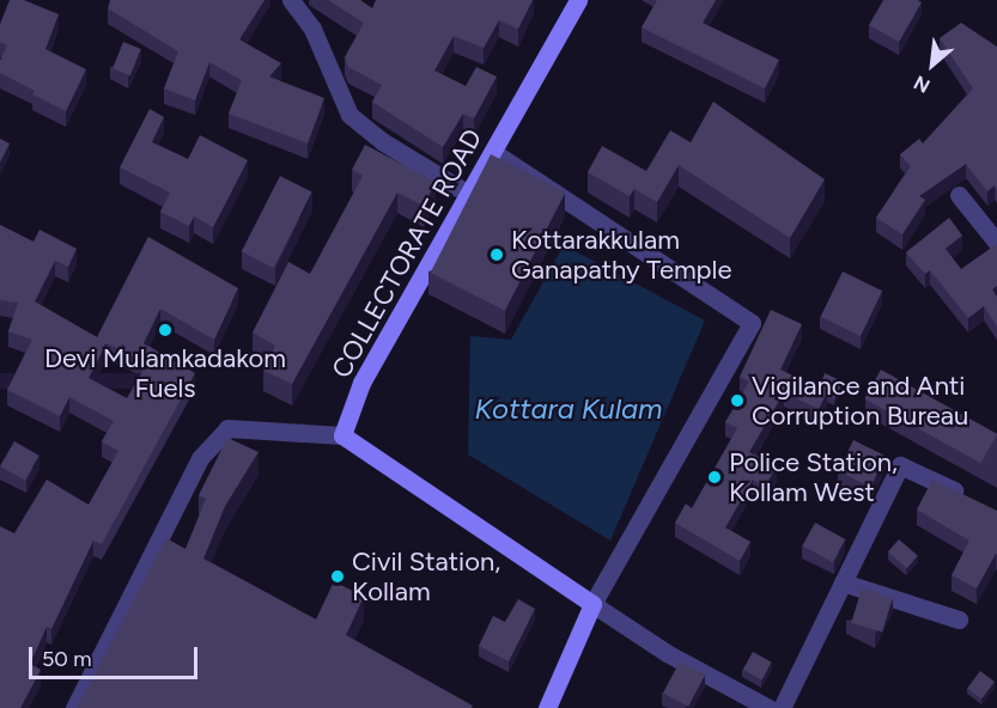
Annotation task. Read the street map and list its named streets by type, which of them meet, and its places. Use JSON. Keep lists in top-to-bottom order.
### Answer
{
  "streets": {
    "main road": ["COLLECTORATE ROAD"]
  },
  "water": ["Kottara Kulam"],
  "places": [
    "Kottarakkulam Ganapathy Temple",
    "Devi Mulamkadakom Fuels",
    "Vigilance and Anti Corruption Bureau",
    "Police Station, Kollam West",
    "Civil Station, Kollam"
  ],
  "scale_bar": "50 m",
  "north": "bottom left"
}
